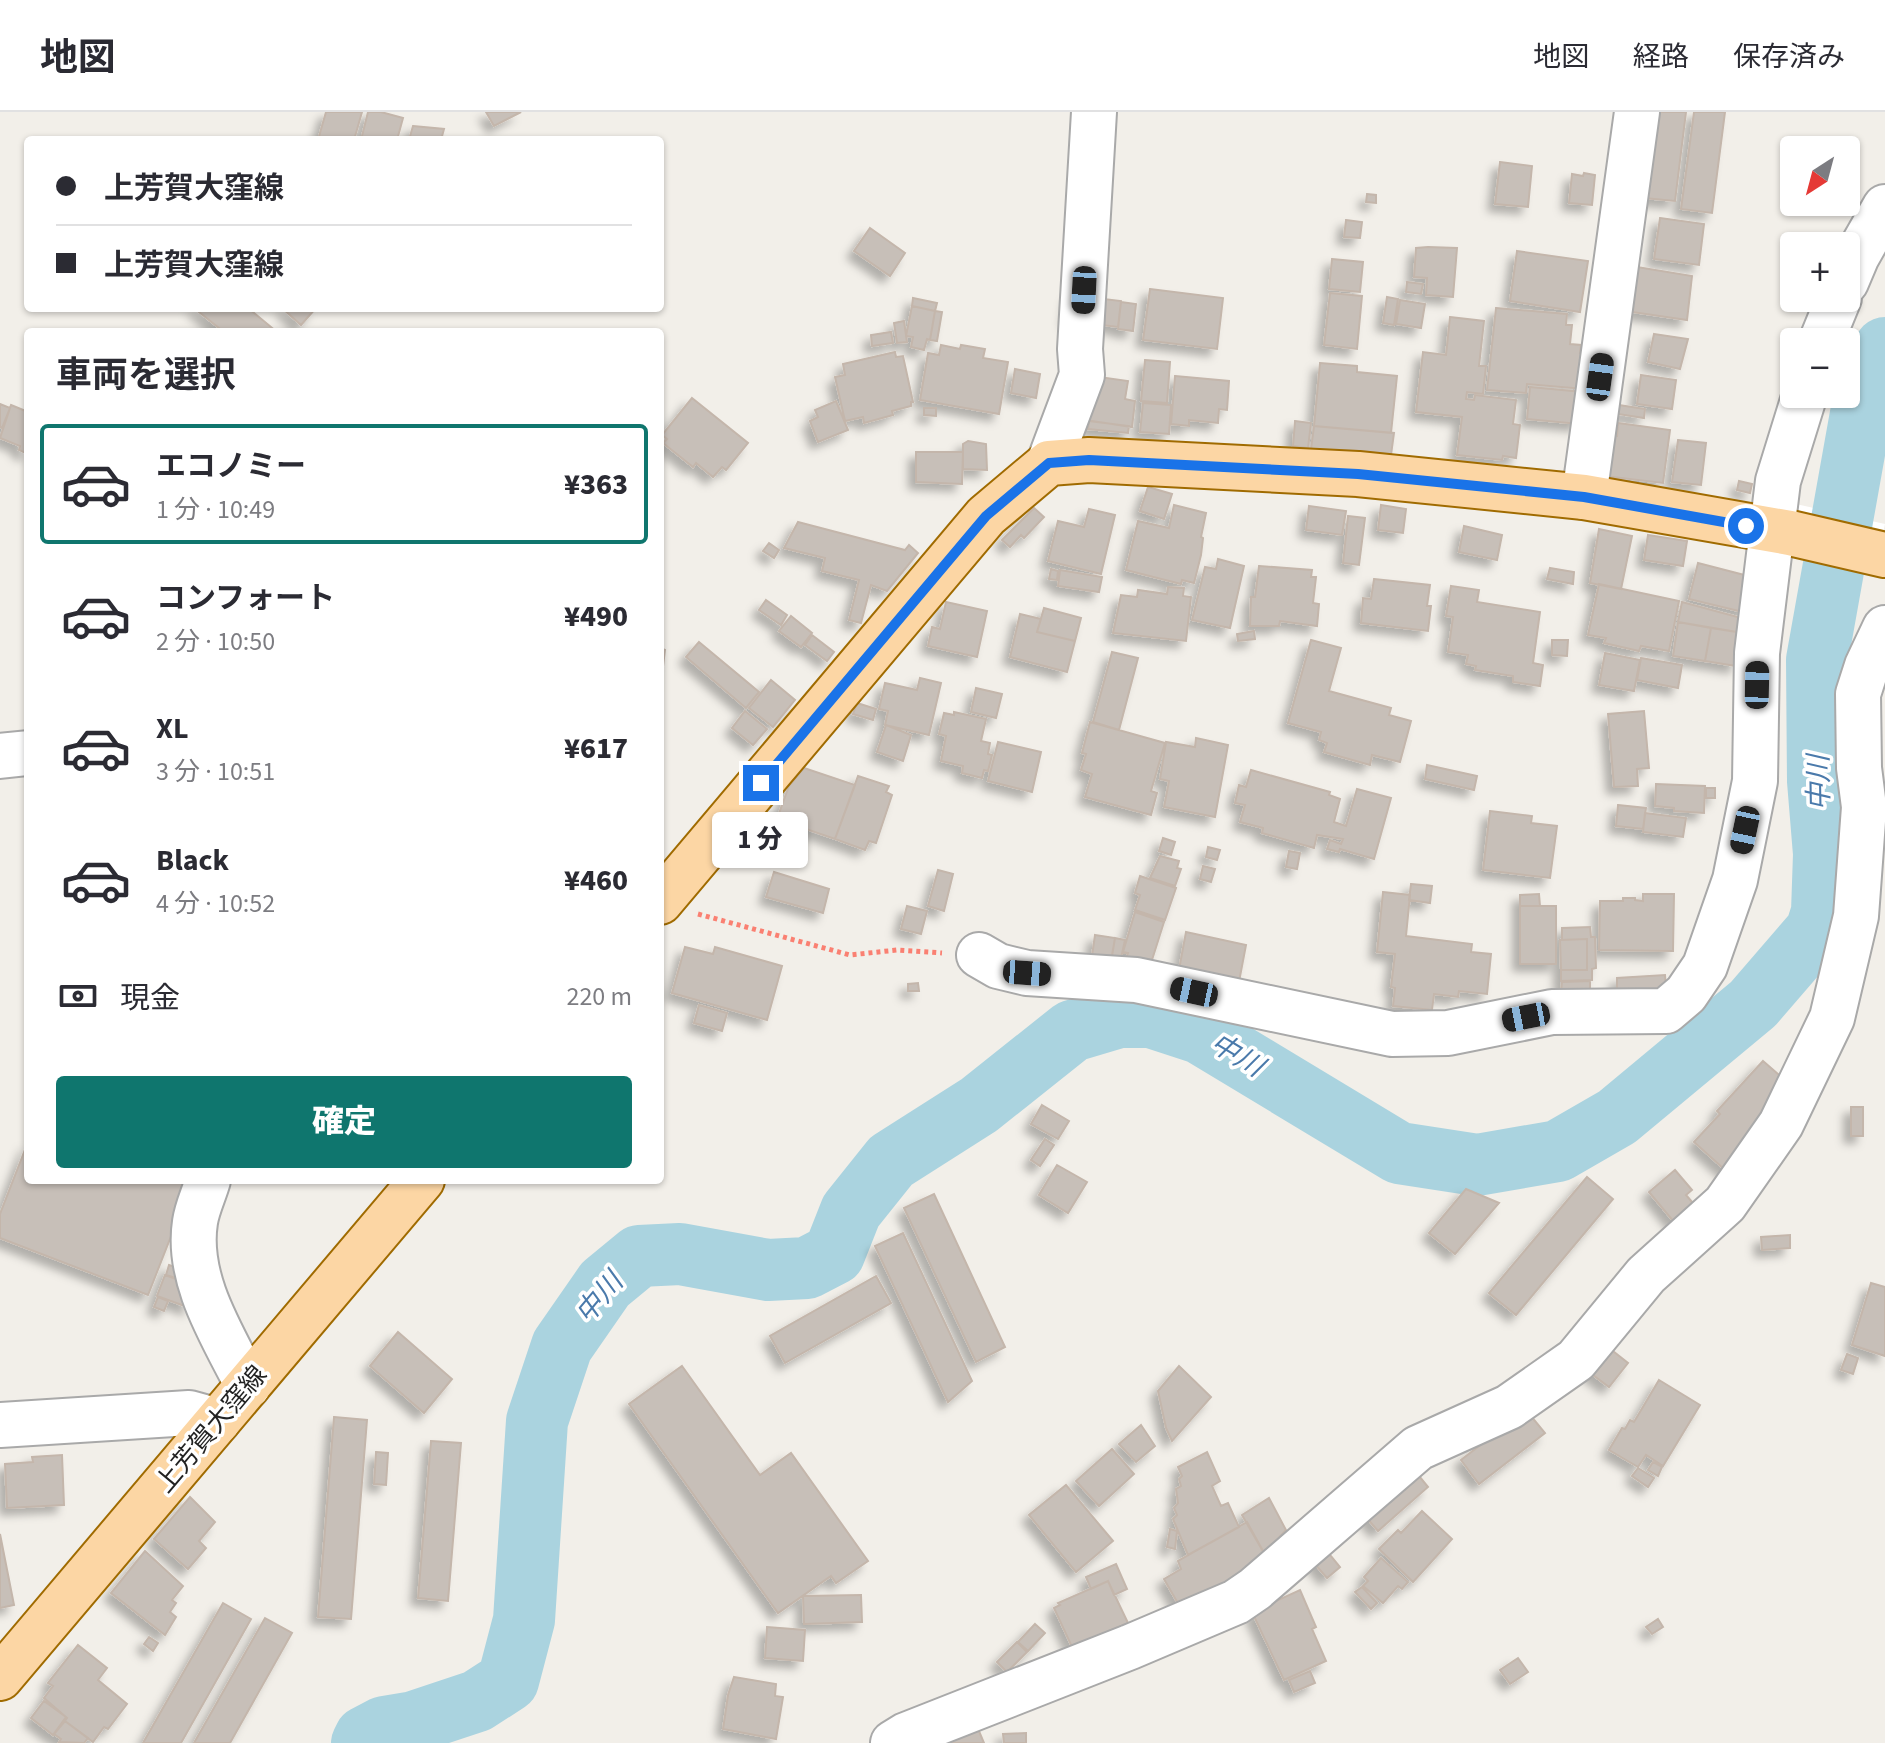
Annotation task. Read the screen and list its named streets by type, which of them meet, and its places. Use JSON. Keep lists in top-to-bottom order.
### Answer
{
  "streets": {
    "main road": ["上芳賀大窪線"]
  },
  "water": ["中川"],
  "north": "bottom left",
  "page": {
    "header": "地図",
    "nav": ["地図", "経路", "保存済み"],
    "map_buttons": ["+", "−"],
    "banner": ["上芳賀大窪線", "上芳賀大窪線"],
    "heading": "車両を選択",
    "list": [
      {
        "name": "エコノミー",
        "note": "1 分 · 10:49",
        "value": "¥363"
      },
      {
        "name": "コンフォート",
        "note": "2 分 · 10:50",
        "value": "¥490"
      },
      {
        "name": "XL",
        "note": "3 分 · 10:51",
        "value": "¥617"
      },
      {
        "name": "Black",
        "note": "4 分 · 10:52",
        "value": "¥460"
      }
    ],
    "bubble": "1 分",
    "pay": ["現金", "220 m"],
    "buttons": "確定"
  }
}
